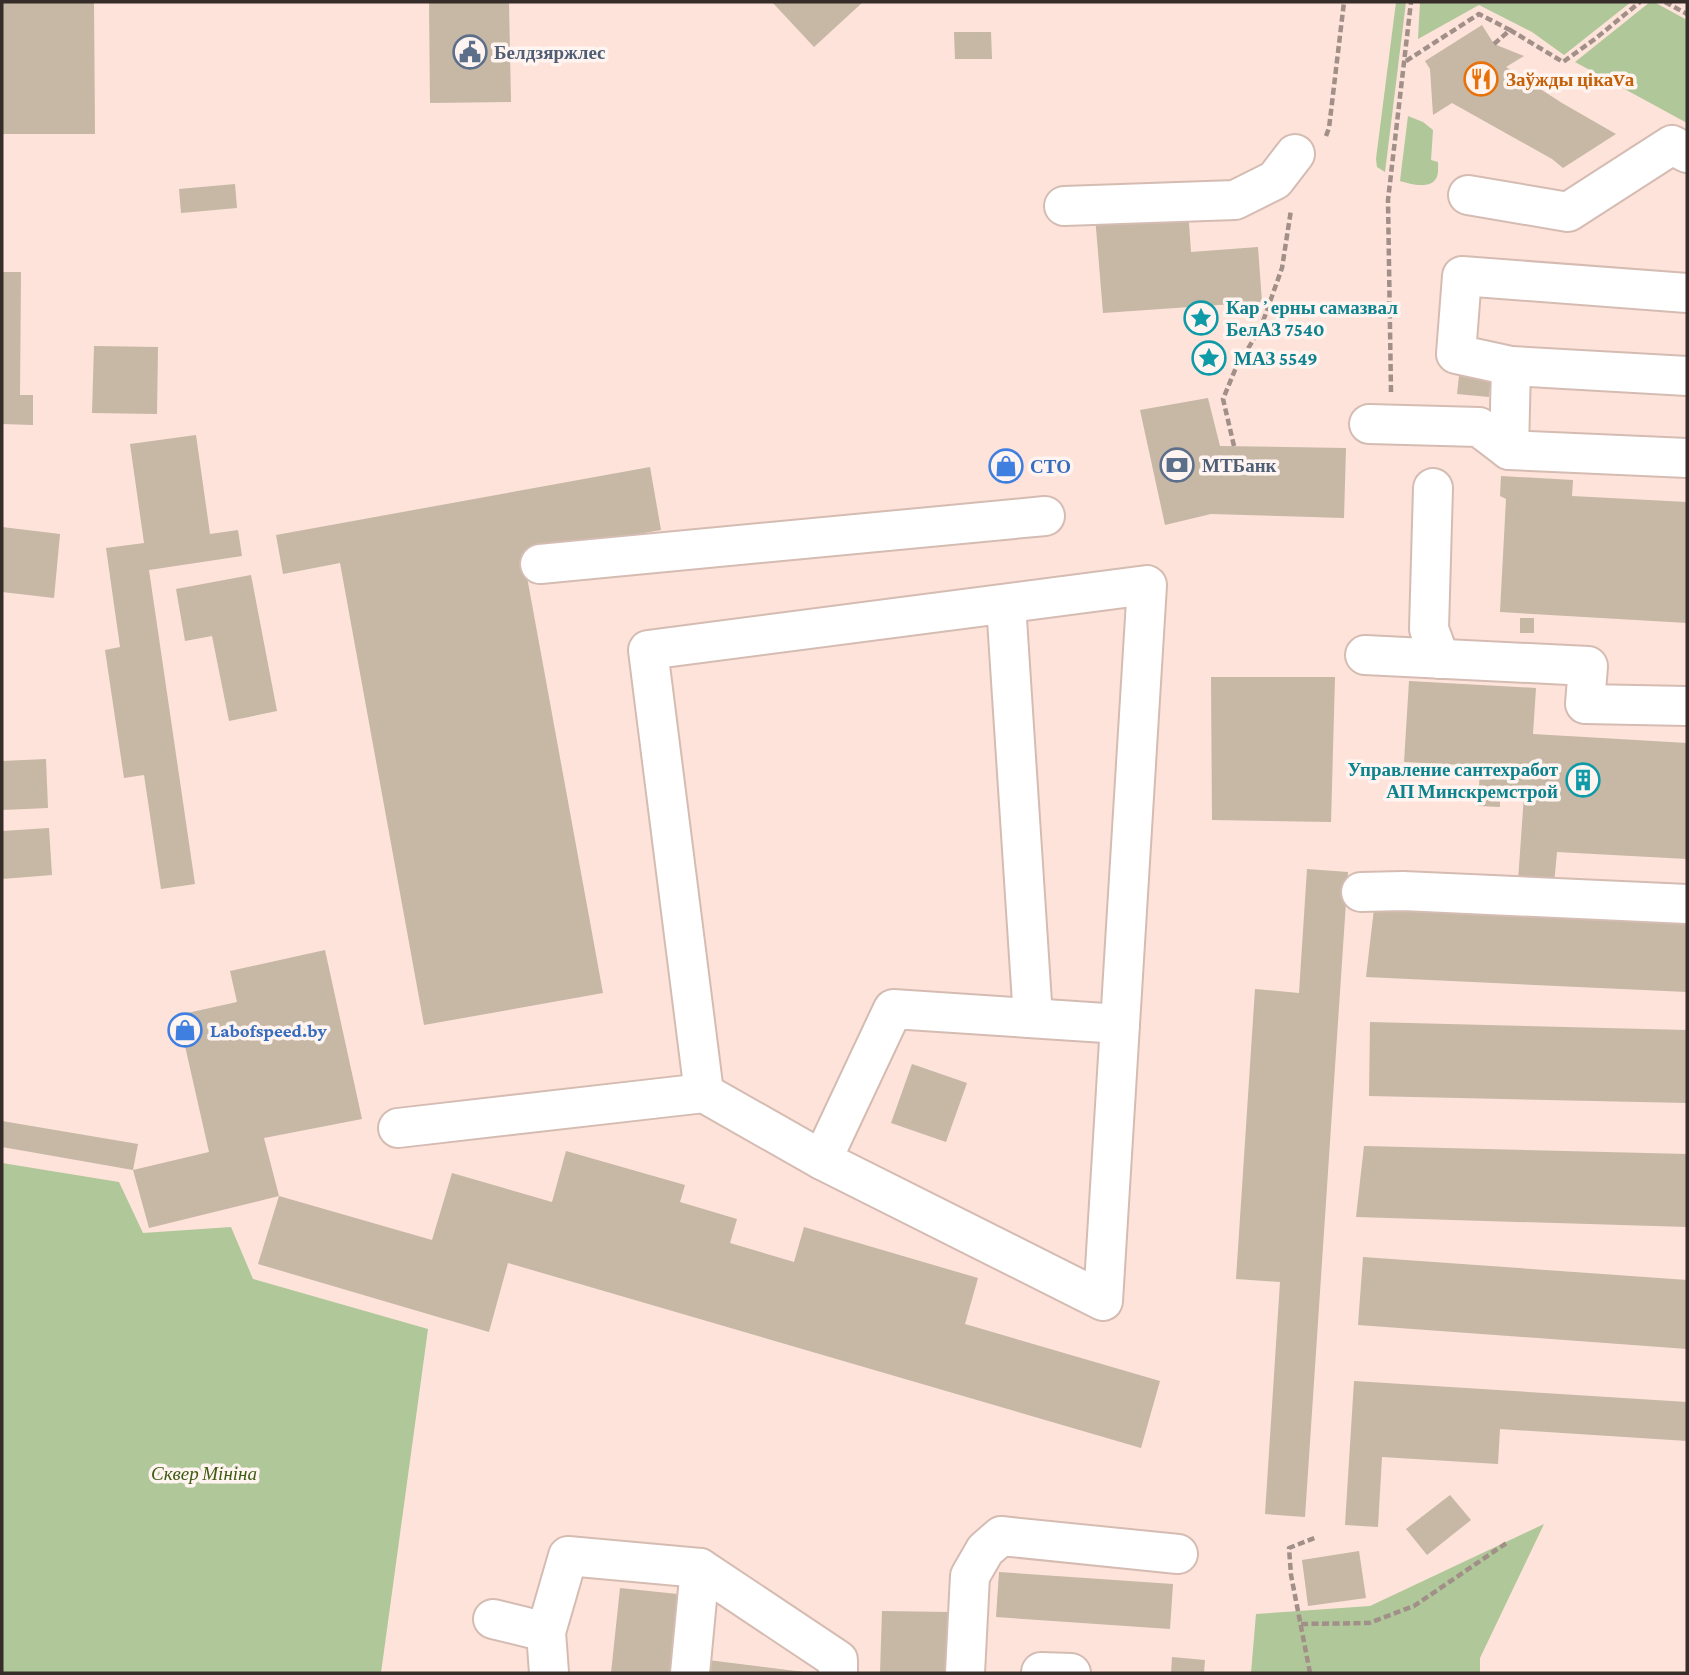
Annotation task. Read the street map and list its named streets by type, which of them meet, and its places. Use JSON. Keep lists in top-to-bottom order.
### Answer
{
  "parks": ["Сквер Мініна"],
  "places": {
    "public building": ["Белдзяржлес"],
    "restaurant": ["Заўжды цікаVа"],
    "place": ["Карʼерны самазвал БелАЗ 7540", "МАЗ 5549"],
    "bank": ["МТБанк"],
    "shop": ["СТО", "Labofspeed.by"],
    "building": ["Управление сантехработ АП Минскремстрой"]
  }
}
